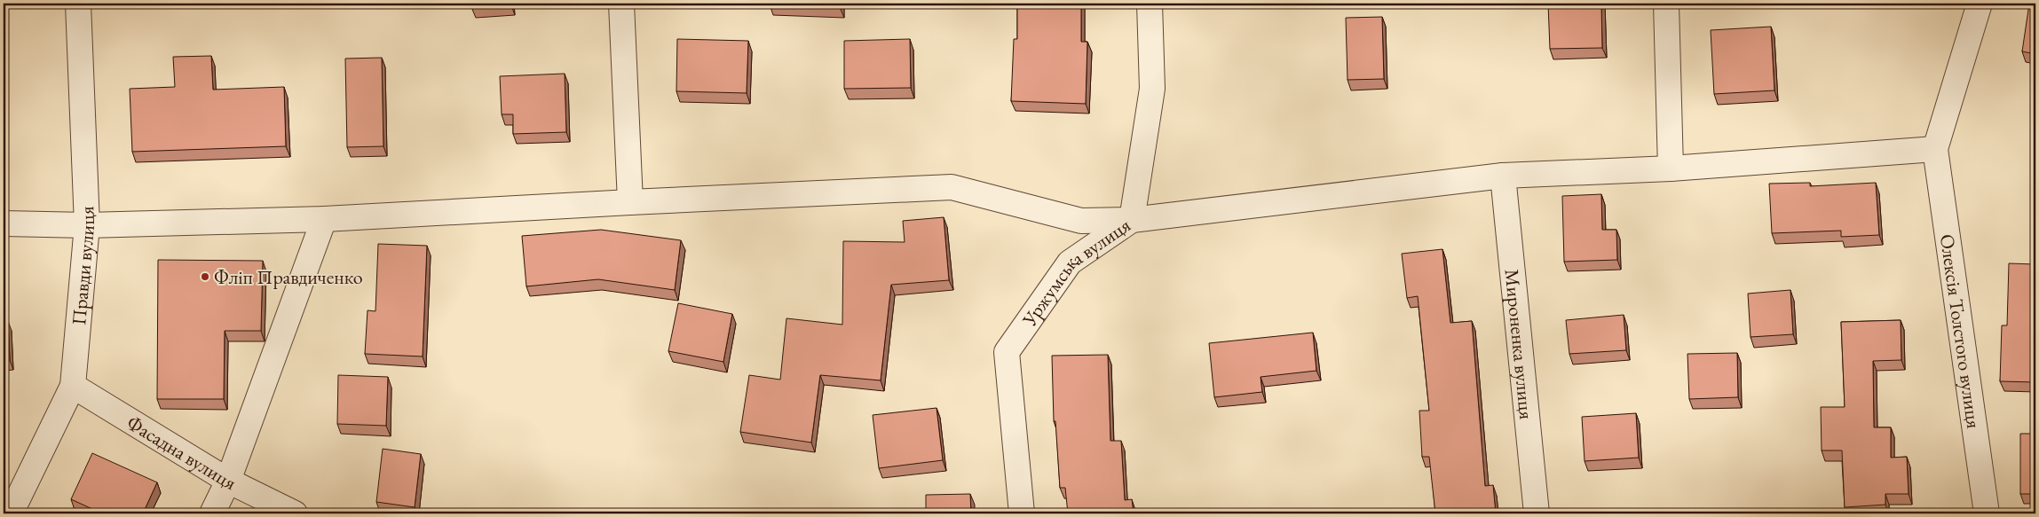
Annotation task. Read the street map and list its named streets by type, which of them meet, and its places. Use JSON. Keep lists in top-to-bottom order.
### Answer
{
  "streets": {
    "street": [
      "Правди вулиця",
      "Уржумська вулиця",
      "Олексія Толстого вулиця",
      "Мироненка вулиця",
      "Фасадна вулиця"
    ]
  },
  "crossings": [
    ["Правди вулиця", "Фасадна вулиця"]
  ],
  "places": ["Фліп Правдиченко"]
}
